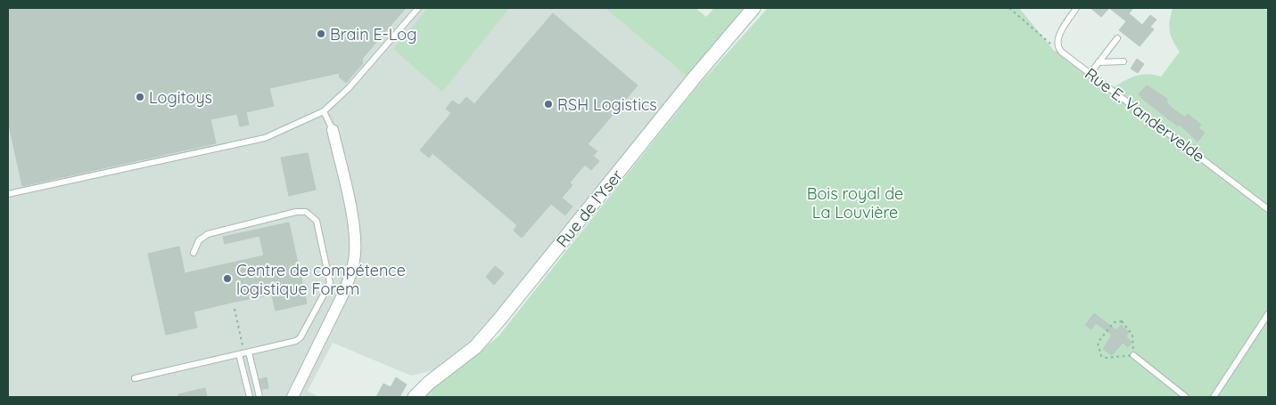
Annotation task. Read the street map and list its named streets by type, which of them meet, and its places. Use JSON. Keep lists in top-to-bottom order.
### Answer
{
  "streets": {
    "street": ["Rue de l'Yser"],
    "lane": ["Rue E. Vandervelde"]
  },
  "parks": ["Bois royal de La Louvière"],
  "places": [
    "Brain E-Log",
    "Logitoys",
    "RSH Logistics",
    "Centre de compétence logistique Forem"
  ]
}
